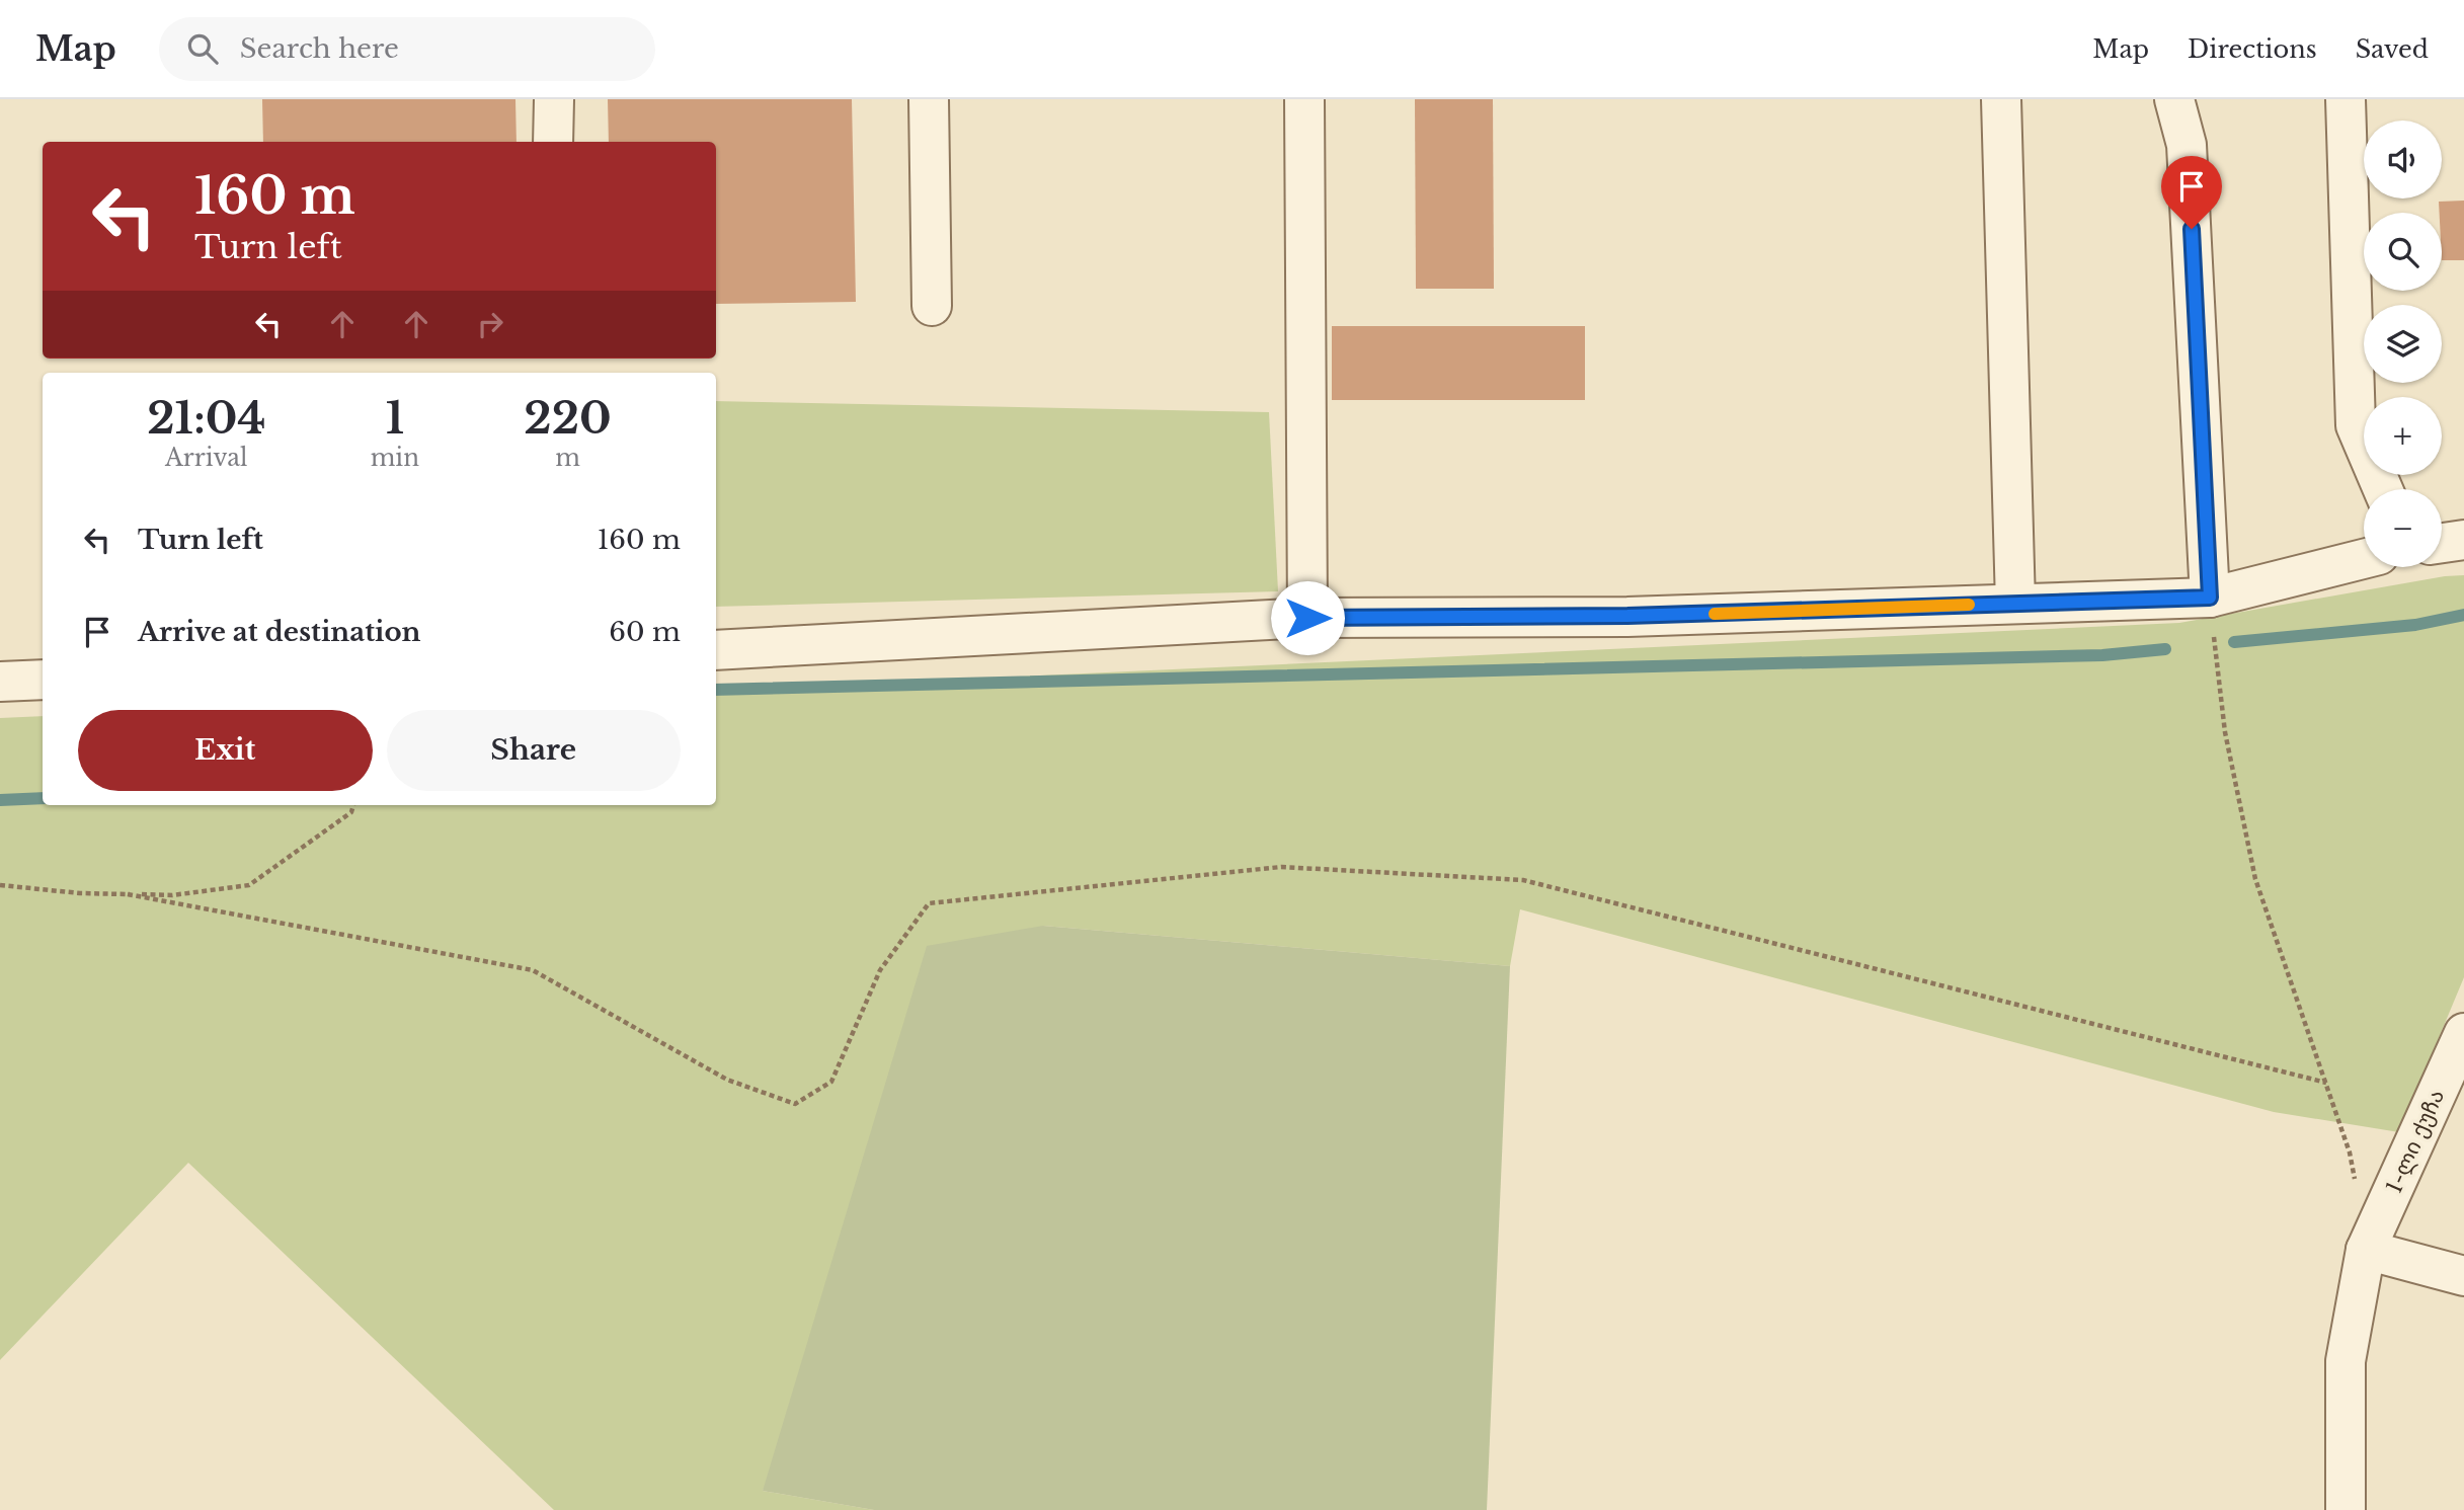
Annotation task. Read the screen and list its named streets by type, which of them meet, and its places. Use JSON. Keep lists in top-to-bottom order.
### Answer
{
  "streets": {
    "street": ["1-ლი ქუჩა"]
  },
  "page": {
    "header": "Map",
    "search": "Search here",
    "nav": ["Map", "Directions", "Saved"],
    "map_buttons": ["+", "−"],
    "turn": ["160 m", "Turn left"],
    "eta": [
      "21:04",
      "Arrival",
      "1",
      "min",
      "220",
      "m"
    ],
    "list": [
      {
        "name": "Turn left",
        "value": "160 m"
      },
      {
        "name": "Arrive at destination",
        "value": "60 m"
      }
    ],
    "buttons": ["Exit", "Share"]
  }
}
